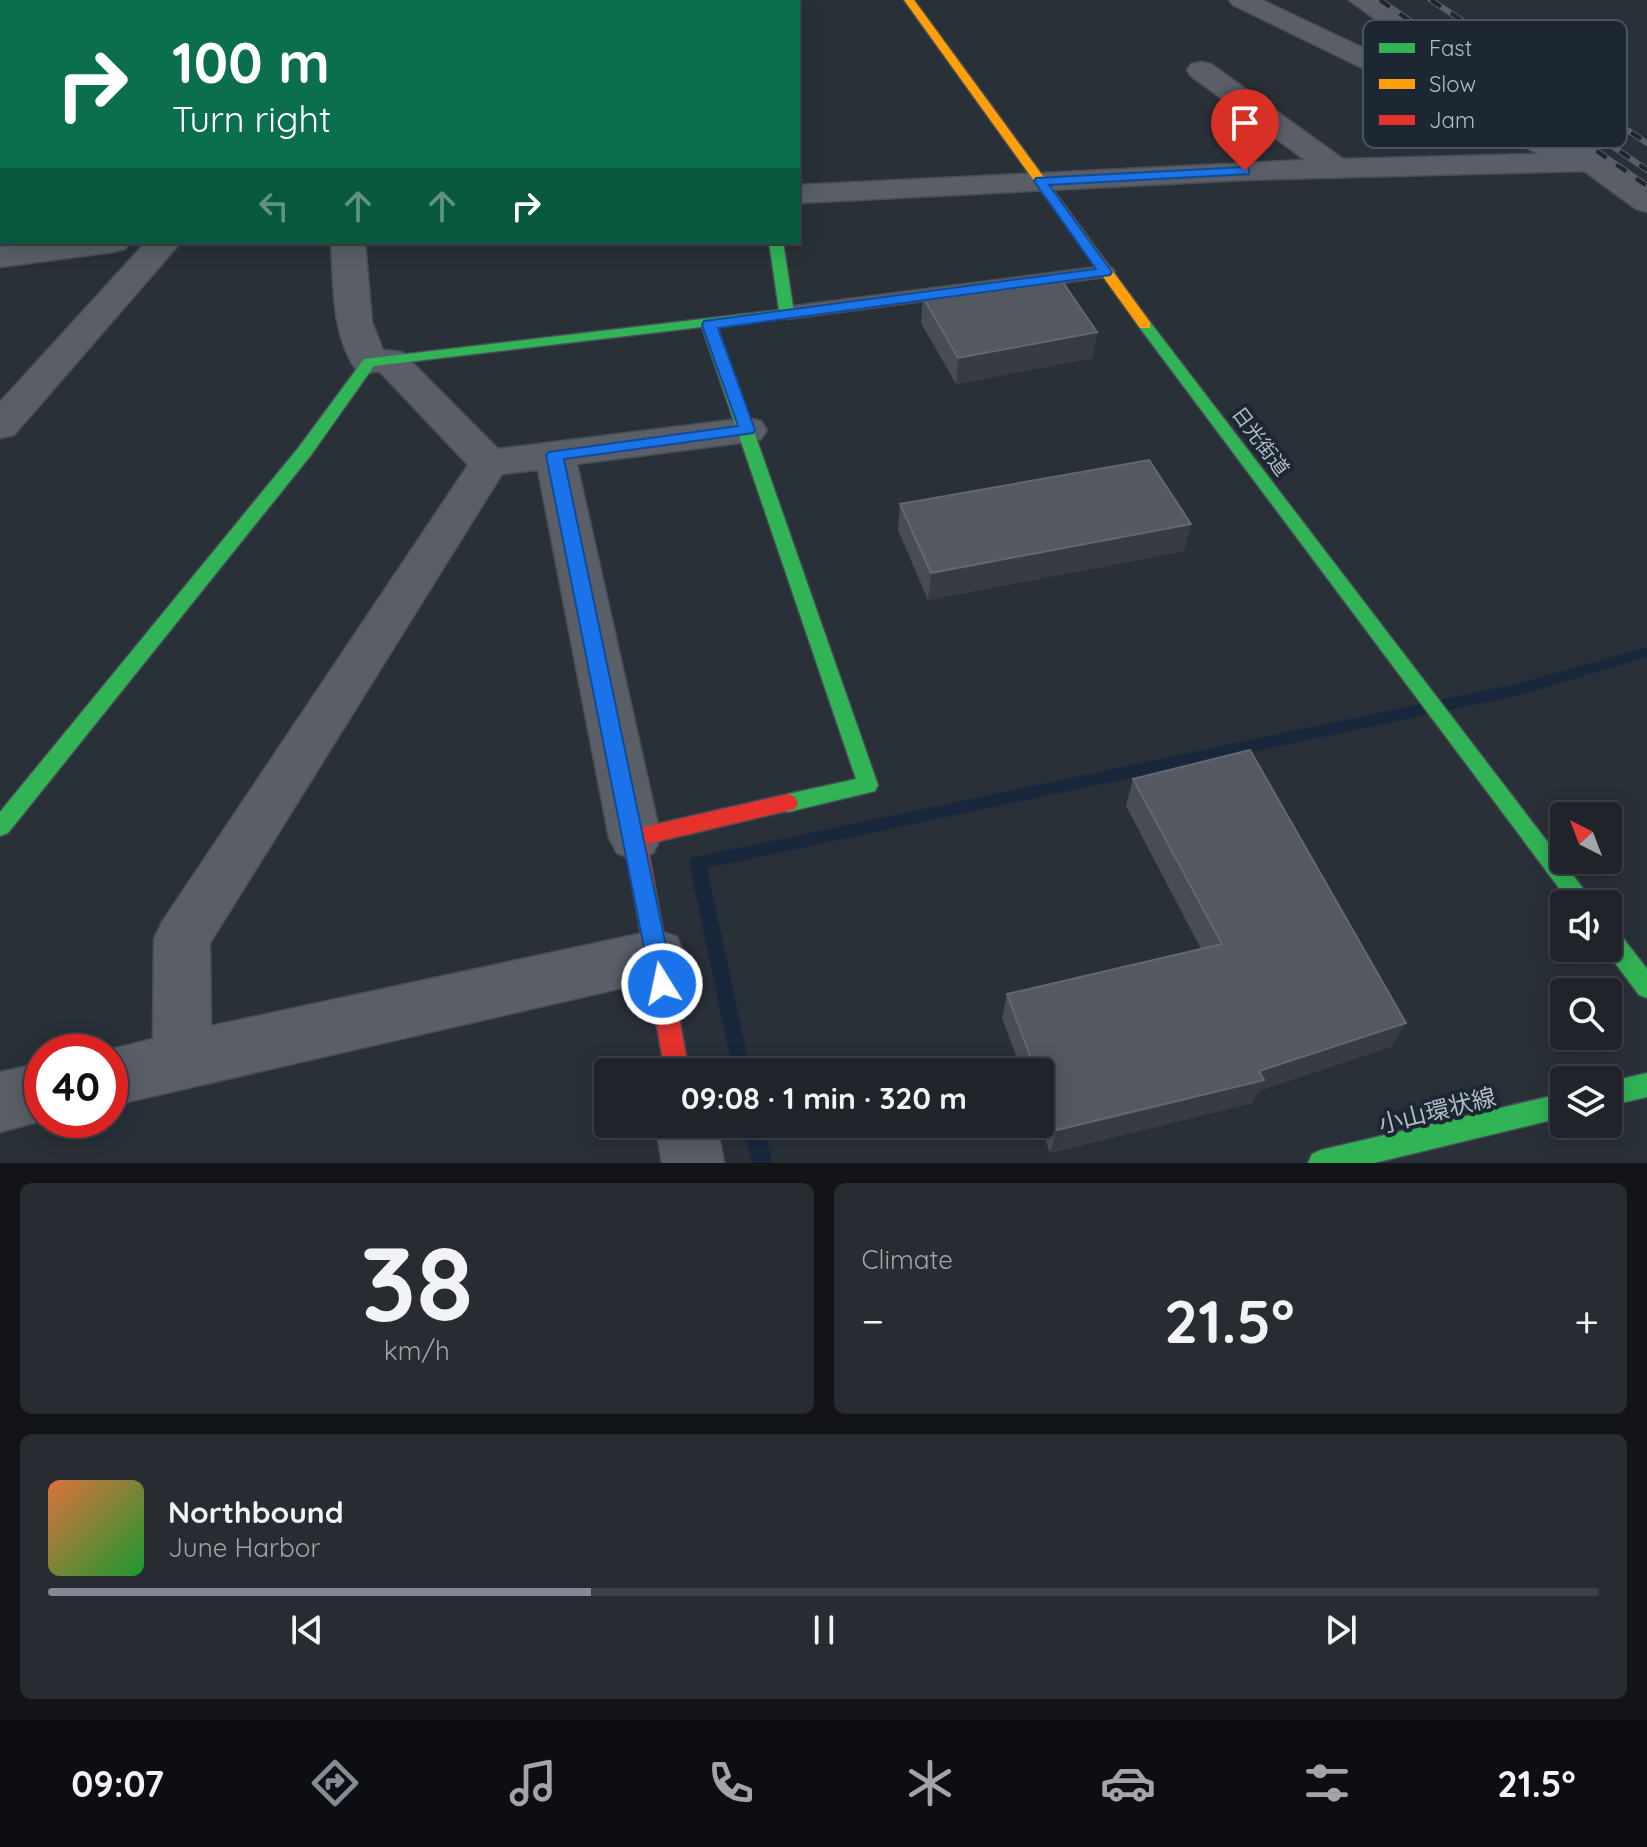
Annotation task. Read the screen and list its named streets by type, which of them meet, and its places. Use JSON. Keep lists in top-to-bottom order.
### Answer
{
  "streets": {
    "main road": ["日光街道", "小山環状線"]
  },
  "legend": ["Fast", "Slow", "Jam"],
  "north": "top left",
  "page": {
    "turn": ["100 m", "Turn right"],
    "limit": "40",
    "trip": "09:08 · 1 min · 320 m",
    "tile": [
      ["38", "km/h"],
      "Climate"
    ],
    "heat": ["−", "21.5°", "+"],
    "song": ["Northbound", "June Harbor"],
    "tabs": ["09:07", "21.5°"]
  }
}
